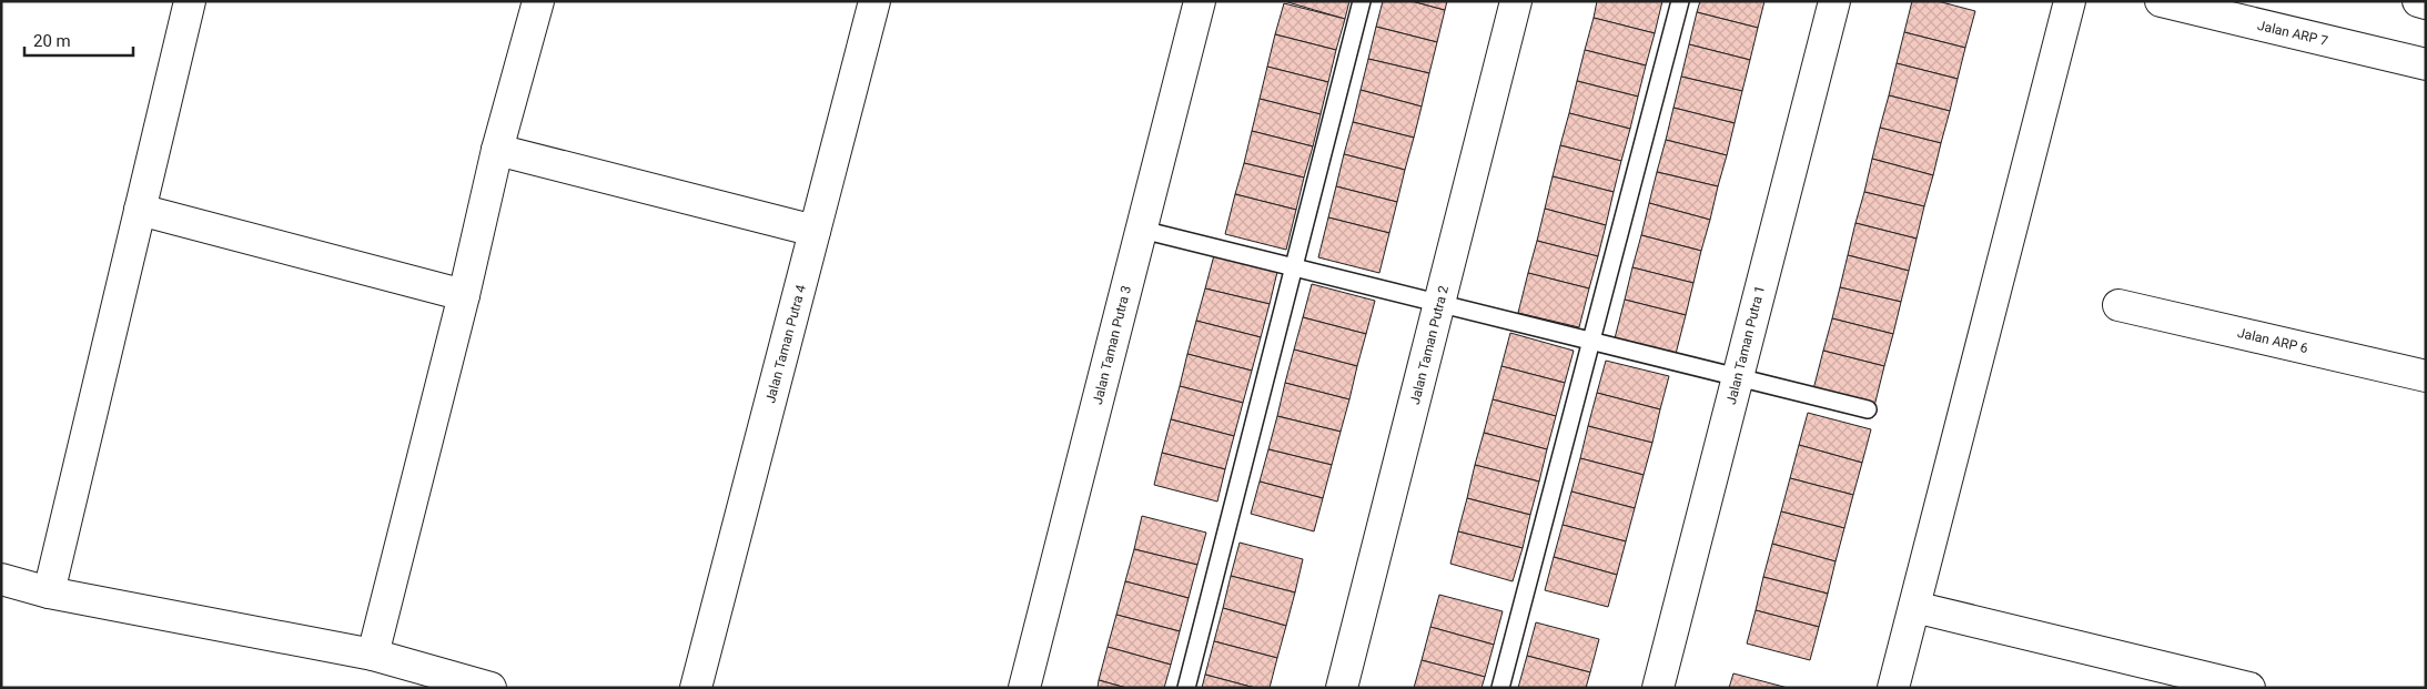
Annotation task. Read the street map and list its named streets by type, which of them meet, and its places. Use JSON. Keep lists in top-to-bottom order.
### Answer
{
  "streets": {
    "street": [
      "Jalan ARP 7",
      "Jalan ARP 6",
      "Jalan Taman Putra 4",
      "Jalan Taman Putra 3",
      "Jalan Taman Putra 2",
      "Jalan Taman Putra 1"
    ]
  },
  "scale_bar": "20 m"
}
